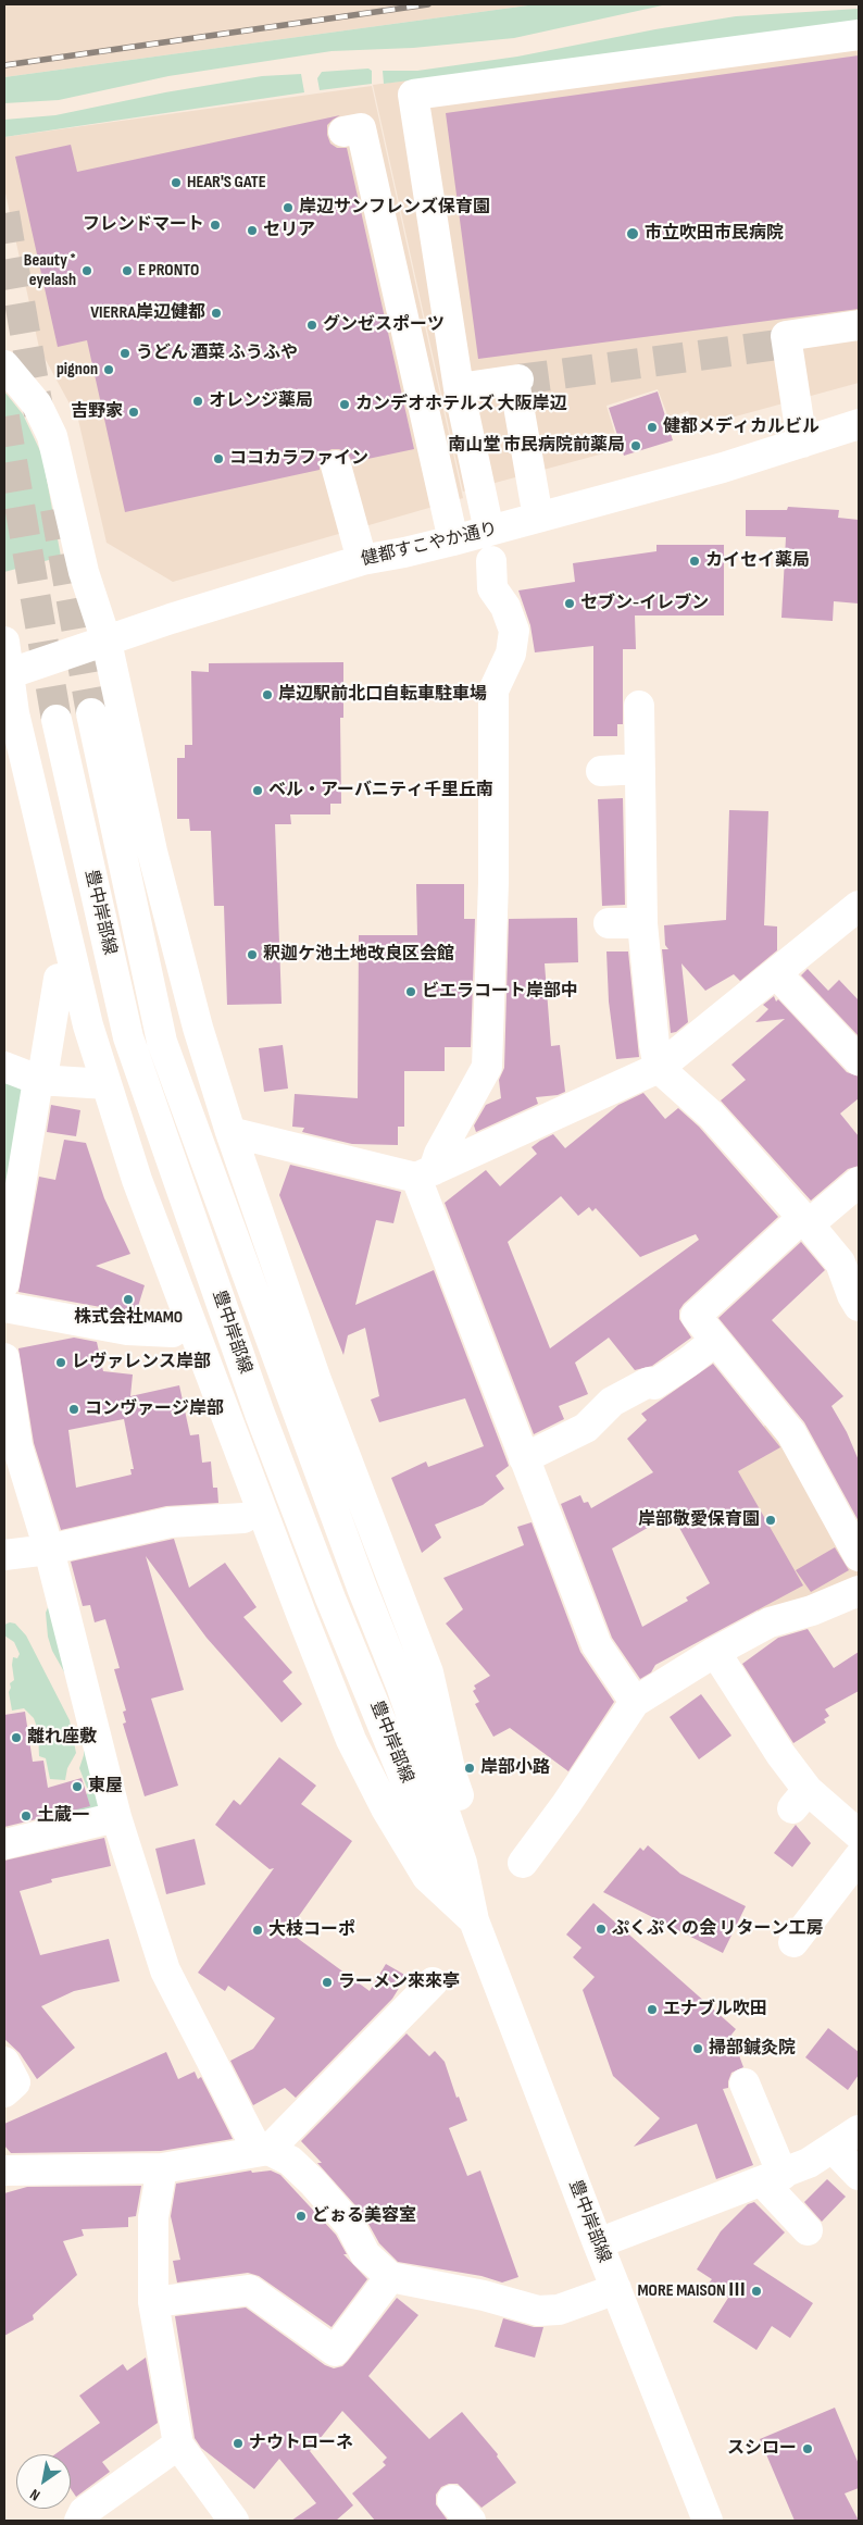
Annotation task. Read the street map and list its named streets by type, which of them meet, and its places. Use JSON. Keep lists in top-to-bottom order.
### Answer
{
  "streets": {
    "street": ["健都すこやか通り", "豊中岸部線"]
  },
  "places": [
    "HEAR'S GATE",
    "岸辺サンフレンズ保育園",
    "フレンドマート",
    "セリア",
    "市立吹田市民病院",
    "Beauty * eyelash",
    "E PRONTO",
    "VIERRA岸辺健都",
    "グンゼスポーツ",
    "うどん 酒菜 ふうふや",
    "pignon",
    "オレンジ薬局",
    "カンデオホテルズ 大阪岸辺",
    "吉野家",
    "健都メディカルビル",
    "南山堂 市民病院前薬局",
    "ココカラファイン",
    "カイセイ薬局",
    "セブン-イレブン",
    "岸辺駅前北口自転車駐車場",
    "ベル・アーバニティ千里丘南",
    "釈迦ケ池土地改良区会館",
    "ビエラコート岸部中",
    "株式会社MAMO",
    "レヴァレンス岸部",
    "コンヴァージ岸部",
    "岸部敬愛保育園",
    "離れ座敷",
    "岸部小路",
    "東屋",
    "土蔵一",
    "ぷくぷくの会 リターン工房",
    "大枝コーポ",
    "ラーメン來來亭",
    "エナブル吹田",
    "掃部鍼灸院",
    "どぉる美容室",
    "MORE MAISON Ⅲ",
    "ナウトローネ",
    "スシロー"
  ],
  "north": "bottom left"
}
